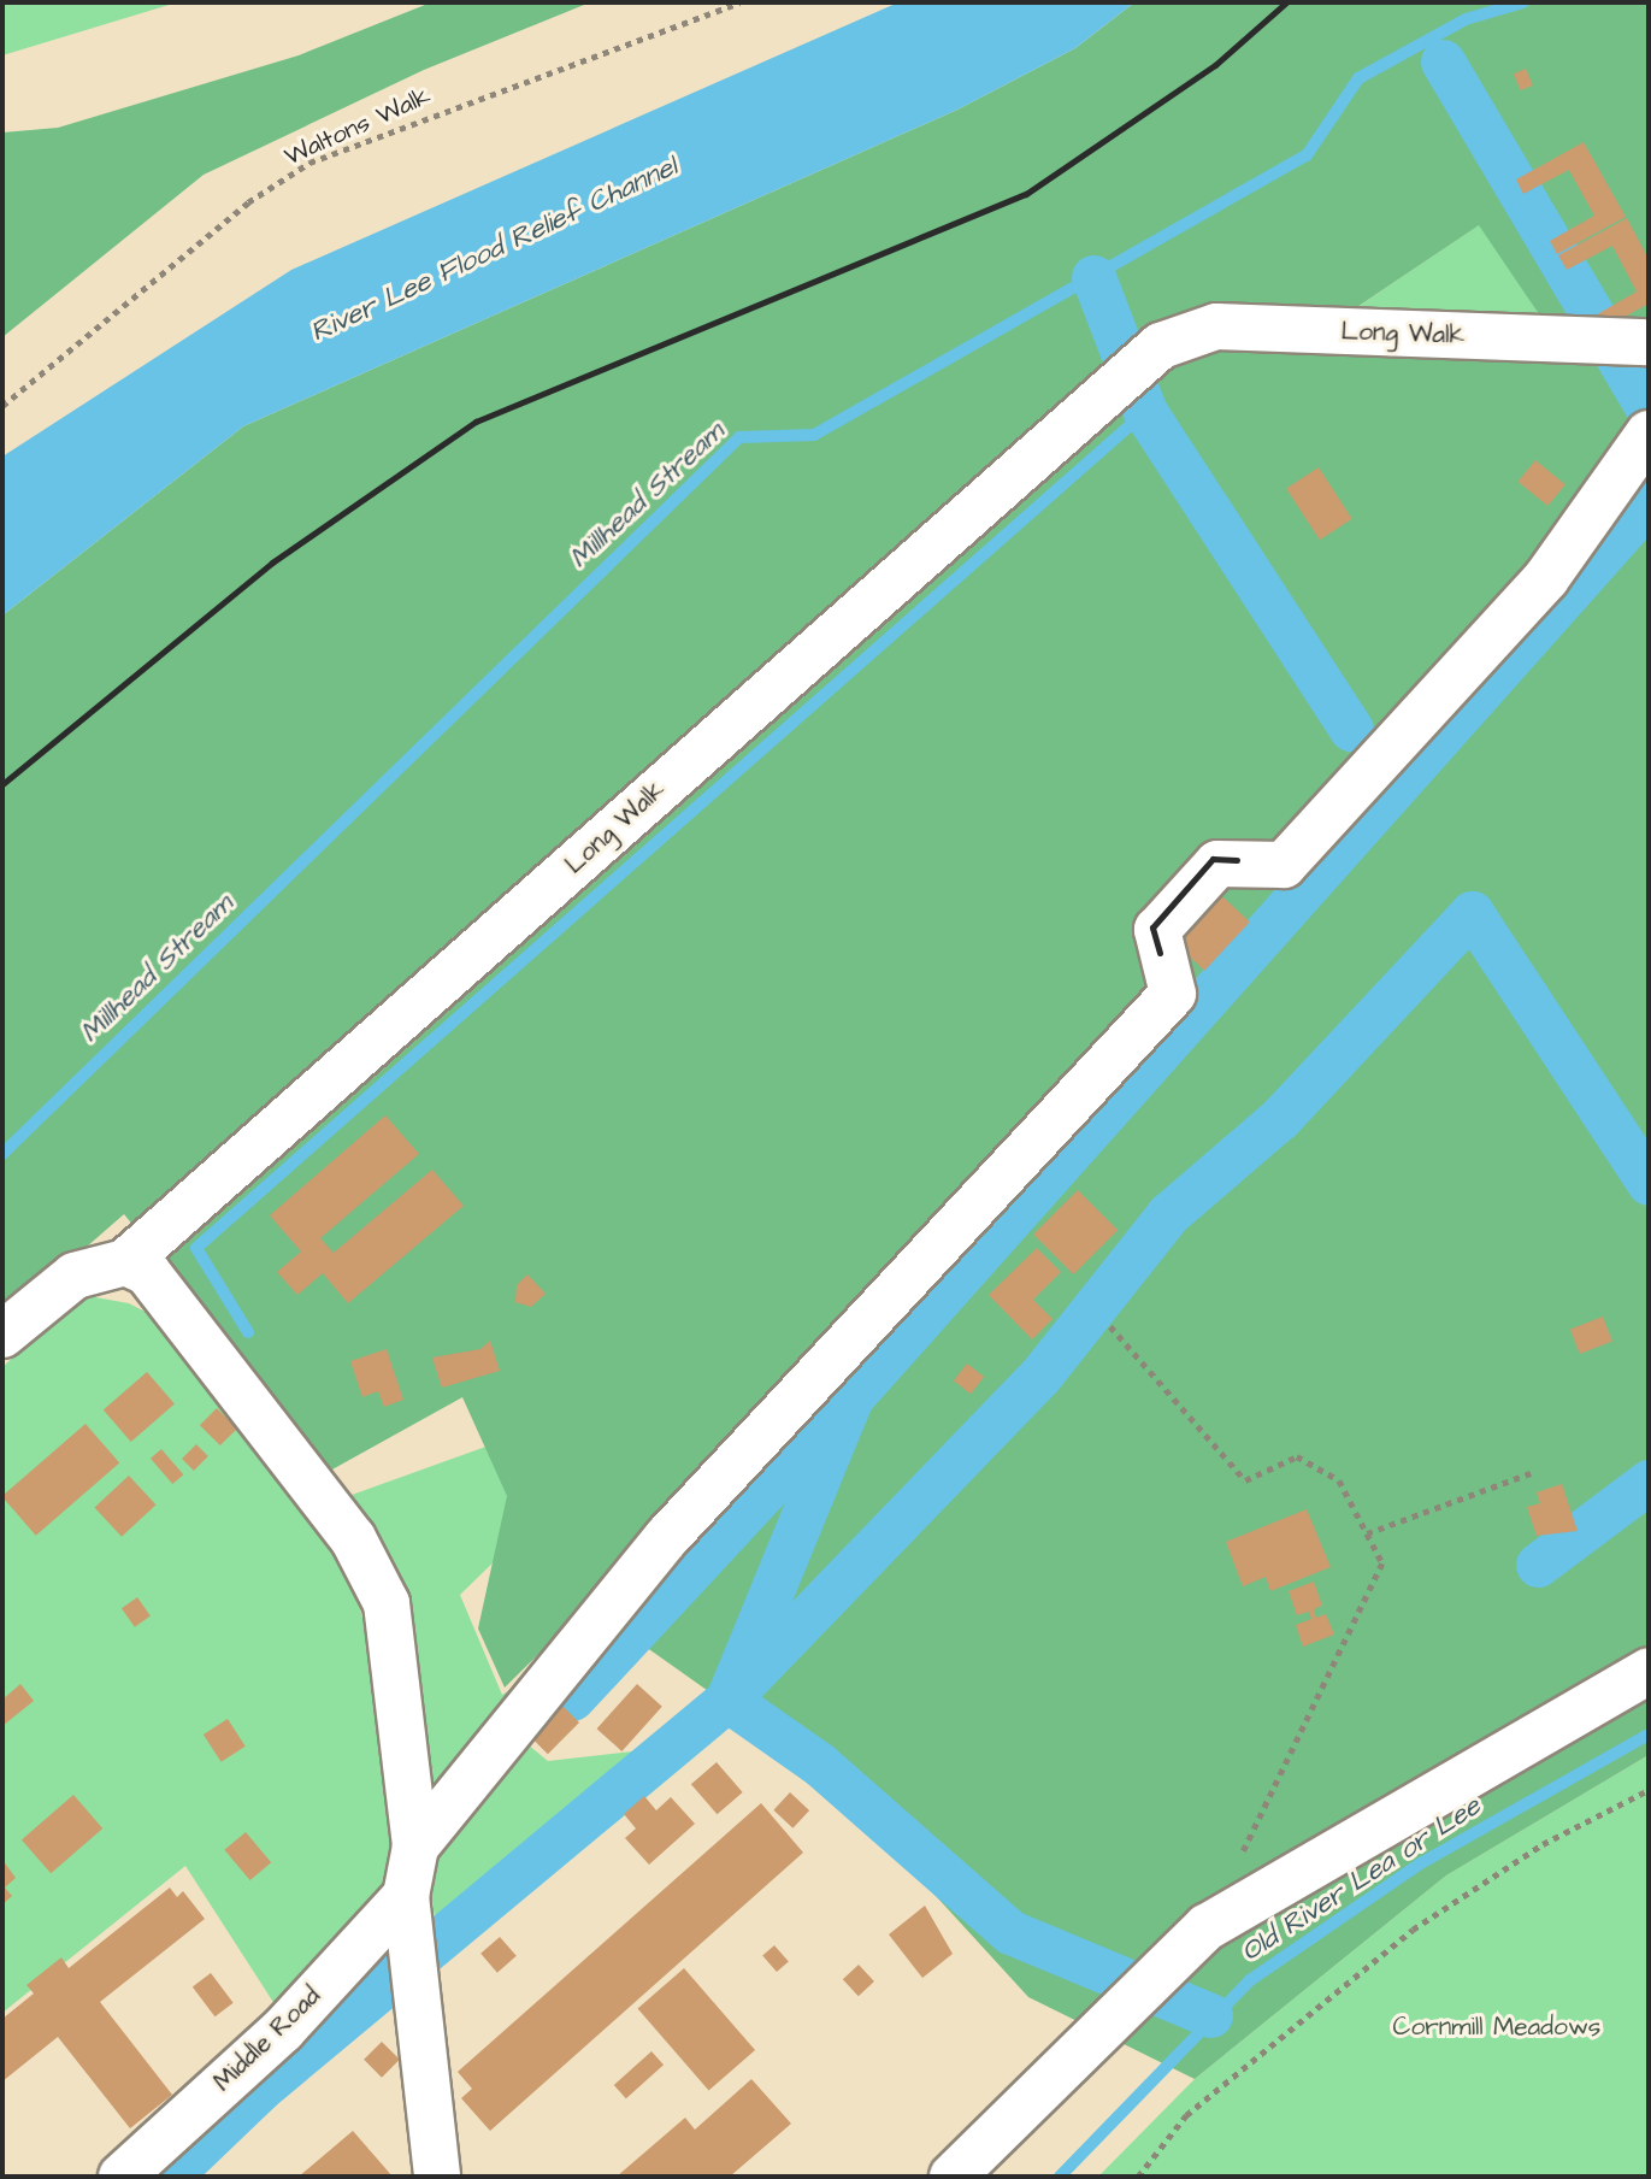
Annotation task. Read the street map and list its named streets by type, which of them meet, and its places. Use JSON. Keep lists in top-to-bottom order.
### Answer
{
  "streets": {
    "street": ["Long Walk", "Middle Road"],
    "path": ["Waltons Walk"]
  },
  "water": ["River Lee Flood Relief Channel", "Millhead Stream", "Old River Lea or Lee"],
  "parks": ["Cornmill Meadows"]
}
